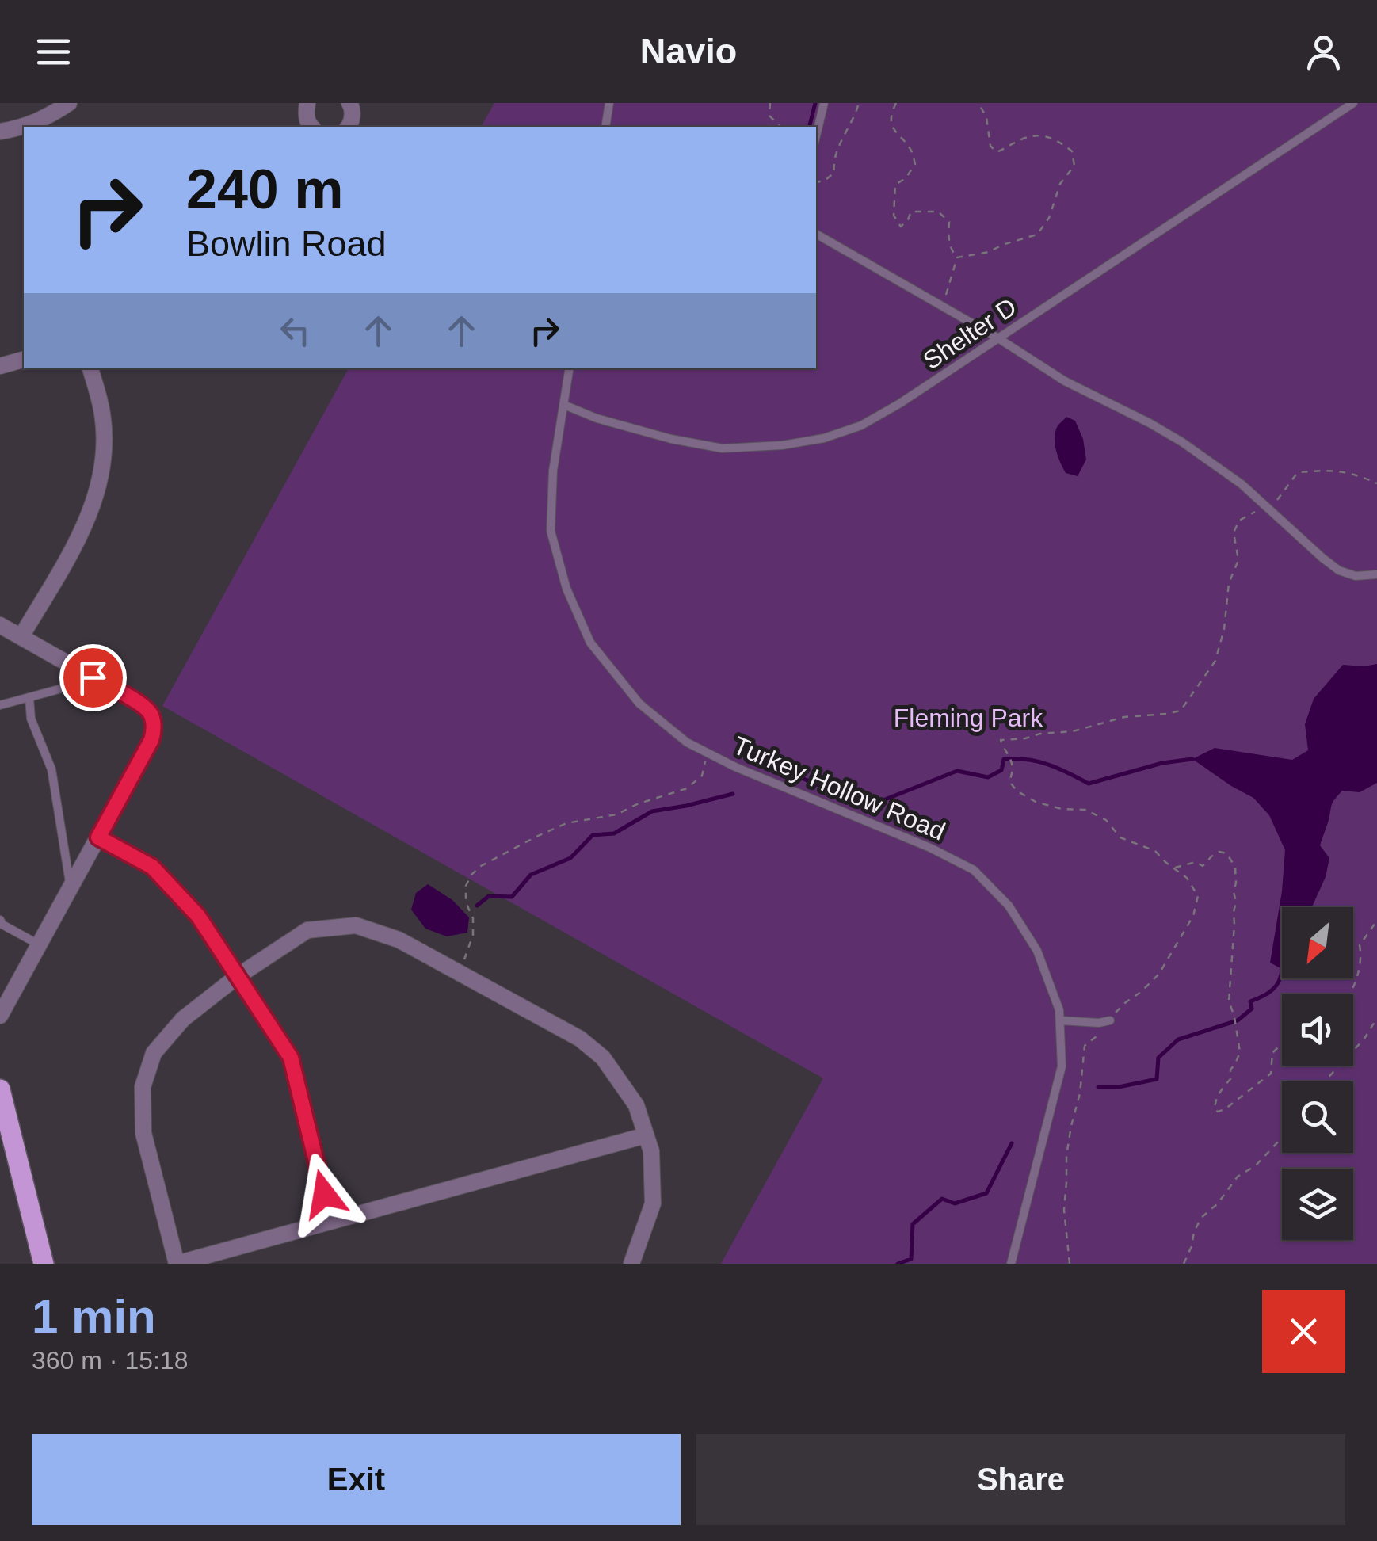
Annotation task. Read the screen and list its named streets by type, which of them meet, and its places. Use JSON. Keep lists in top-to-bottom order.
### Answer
{
  "streets": {
    "lane": ["Shelter D", "Turkey Hollow Road"]
  },
  "crossings": [
    ["Shelter D", "Turkey Hollow Road"]
  ],
  "parks": ["Fleming Park"],
  "north": "bottom left",
  "page": {
    "header": "Navio",
    "turn": ["240 m", "Bowlin Road"],
    "heading": ["1 min", "360 m · 15:18"],
    "buttons": ["Exit", "Share"]
  }
}
